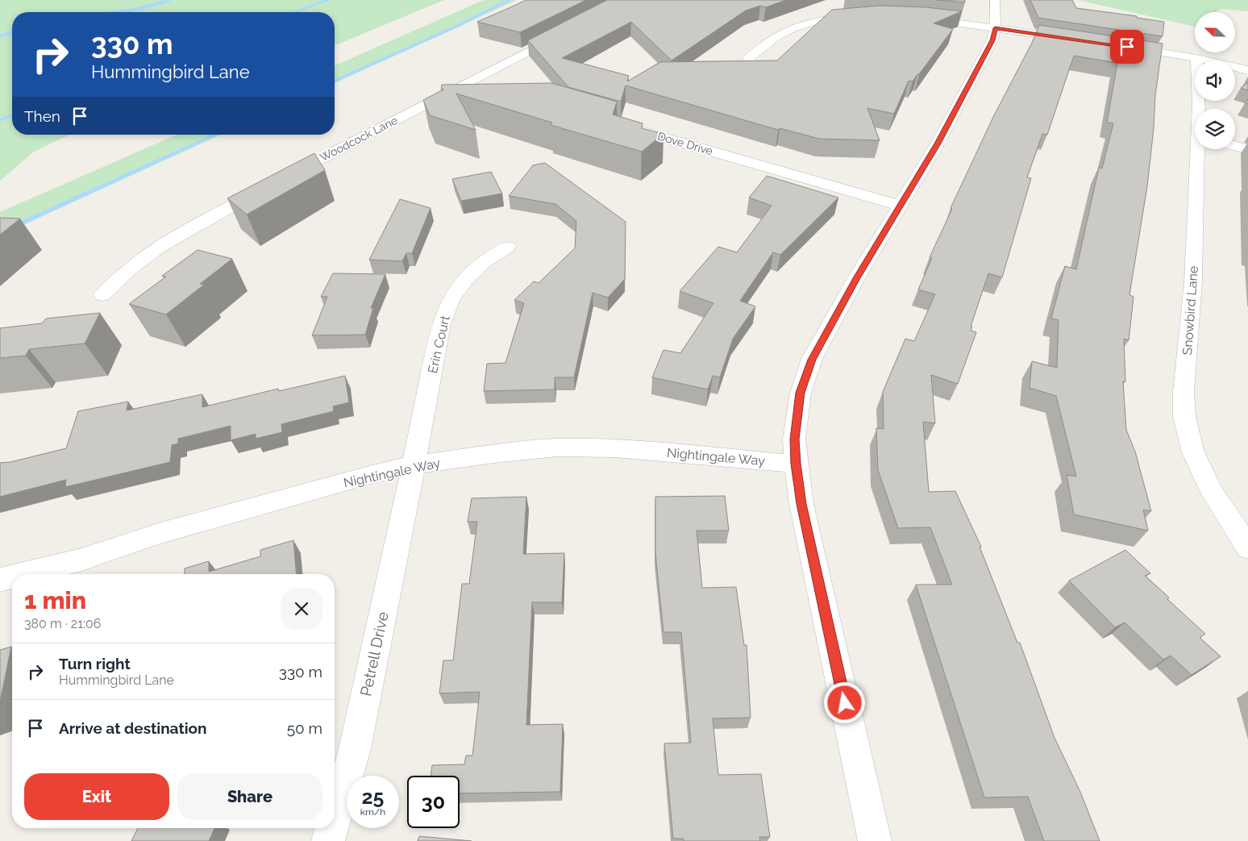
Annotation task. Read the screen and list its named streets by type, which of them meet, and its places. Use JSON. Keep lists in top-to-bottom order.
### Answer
{
  "streets": {
    "street": [
      "Woodcock Lane",
      "Dove Drive",
      "Snowbird Lane",
      "Erin Court",
      "Nightingale Way",
      "Petrell Drive"
    ]
  },
  "crossings": [
    ["Erin Court", "Nightingale Way"],
    ["Erin Court", "Petrell Drive"],
    ["Nightingale Way", "Petrell Drive"]
  ],
  "north": "top left",
  "page": {
    "turn": ["330 m", "Hummingbird Lane"],
    "then": "Then",
    "heading": ["1 min", "380 m · 21:06"],
    "list": [
      {
        "name": "Turn right",
        "note": "Hummingbird Lane",
        "value": "330 m"
      },
      {
        "name": "Arrive at destination",
        "value": "50 m"
      }
    ],
    "buttons": ["Exit", "Share"],
    "speed": "25 km/h",
    "limit": "30"
  }
}
